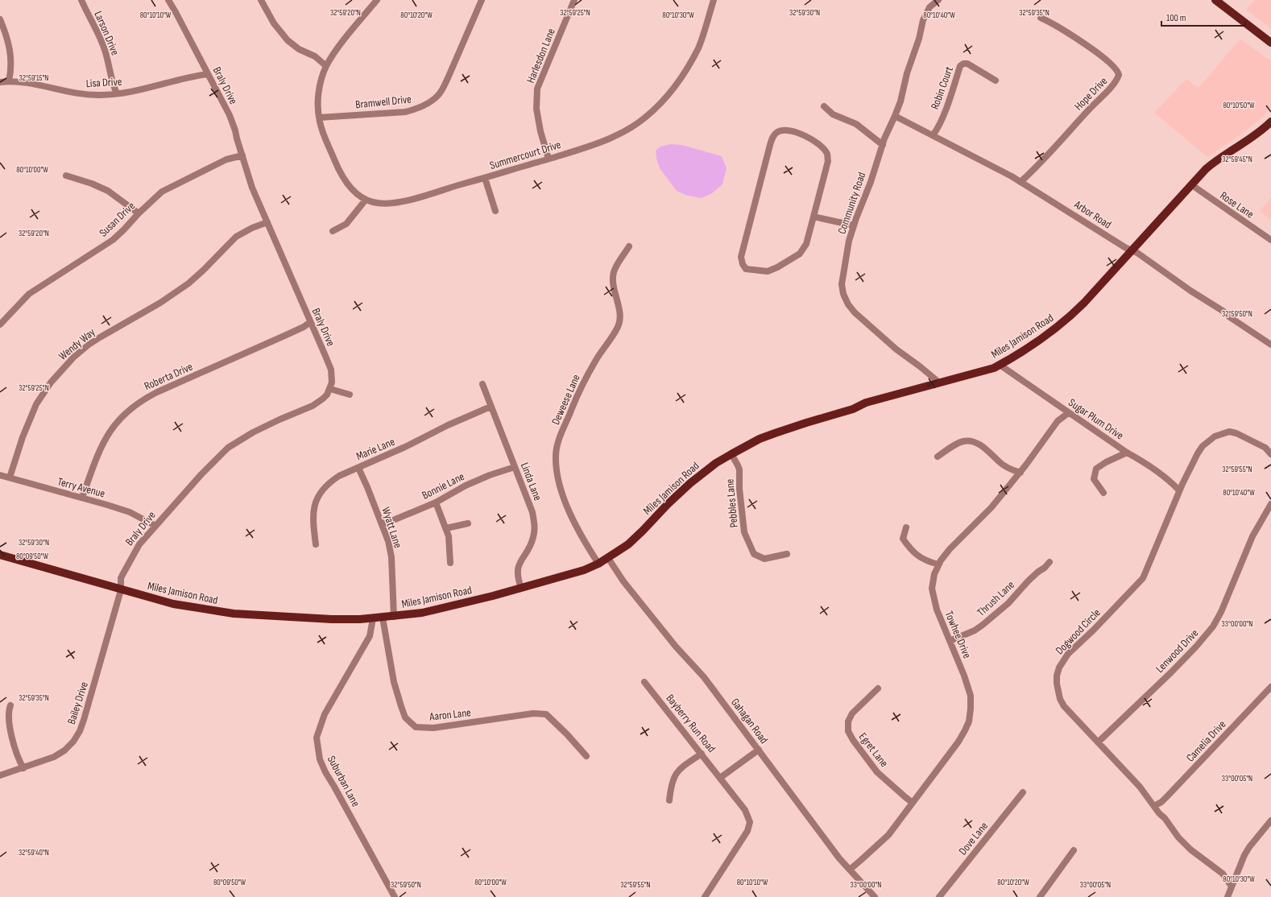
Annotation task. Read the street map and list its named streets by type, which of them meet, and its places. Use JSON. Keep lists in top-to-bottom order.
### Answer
{
  "streets": {
    "main road": ["Miles Jamison Road"],
    "street": [
      "Larson Drive",
      "Harlesdon Lane",
      "Lisa Drive",
      "Braly Drive",
      "Robin Court",
      "Hope Drive",
      "Bramwell Drive",
      "Summercourt Drive",
      "Community Road",
      "Rose Lane",
      "Arbor Road",
      "Susan Drive",
      "Wendy Way",
      "Roberta Drive",
      "Deweese Lane",
      "Sugar Plum Drive",
      "Marie Lane",
      "Linda Lane",
      "Bonnie Lane",
      "Terry Avenue",
      "Pebbles Lane",
      "Wyatt Lane",
      "Thrush Lane",
      "Dogwood Circle",
      "Towhee Drive",
      "Lenwood Drive",
      "Bailey Drive",
      "Aaron Lane",
      "Gahagan Road",
      "Bayberry Run Road",
      "Camelia Drive",
      "Egret Lane",
      "Suburban Lane",
      "Dove Lane"
    ]
  },
  "crossings": [
    ["Larson Drive", "Lisa Drive"],
    ["Harlesdon Lane", "Summercourt Drive"],
    ["Lisa Drive", "Braly Drive"],
    ["Braly Drive", "Susan Drive"],
    ["Braly Drive", "Miles Jamison Road"],
    ["Braly Drive", "Wendy Way"],
    ["Braly Drive", "Roberta Drive"],
    ["Braly Drive", "Terry Avenue"],
    ["Braly Drive", "Bailey Drive"],
    ["Robin Court", "Arbor Road"],
    ["Hope Drive", "Arbor Road"],
    ["Bramwell Drive", "Summercourt Drive"],
    ["Community Road", "Arbor Road"],
    ["Community Road", "Miles Jamison Road"],
    ["Rose Lane", "Miles Jamison Road"],
    ["Arbor Road", "Miles Jamison Road"],
    ["Miles Jamison Road", "Deweese Lane"],
    ["Miles Jamison Road", "Sugar Plum Drive"],
    ["Miles Jamison Road", "Linda Lane"],
    ["Miles Jamison Road", "Pebbles Lane"],
    ["Miles Jamison Road", "Wyatt Lane"],
    ["Miles Jamison Road", "Bailey Drive"],
    ["Miles Jamison Road", "Aaron Lane"],
    ["Miles Jamison Road", "Gahagan Road"],
    ["Miles Jamison Road", "Suburban Lane"],
    ["Wendy Way", "Terry Avenue"],
    ["Roberta Drive", "Terry Avenue"],
    ["Sugar Plum Drive", "Dogwood Circle"],
    ["Sugar Plum Drive", "Towhee Drive"],
    ["Marie Lane", "Linda Lane"],
    ["Marie Lane", "Wyatt Lane"],
    ["Linda Lane", "Bonnie Lane"],
    ["Bonnie Lane", "Wyatt Lane"],
    ["Thrush Lane", "Towhee Drive"],
    ["Dogwood Circle", "Lenwood Drive"],
    ["Dogwood Circle", "Camelia Drive"],
    ["Towhee Drive", "Gahagan Road"],
    ["Towhee Drive", "Egret Lane"]
  ],
  "scale_bar": "100 m",
  "coordinates": [
    "32°59'35\"N",
    "32°59'20\"N",
    "32°59'25\"N",
    "32°59'30\"N",
    "80°10'10\"W",
    "80°10'20\"W",
    "80°10'30\"W",
    "80°10'40\"W",
    "32°59'15\"N",
    "80°10'50\"W",
    "32°59'45\"N",
    "80°10'00\"W",
    "32°59'50\"N",
    "32°59'55\"N",
    "80°09'50\"W",
    "33°00'00\"N",
    "33°00'05\"N",
    "32°59'40\"N"
  ]
}
